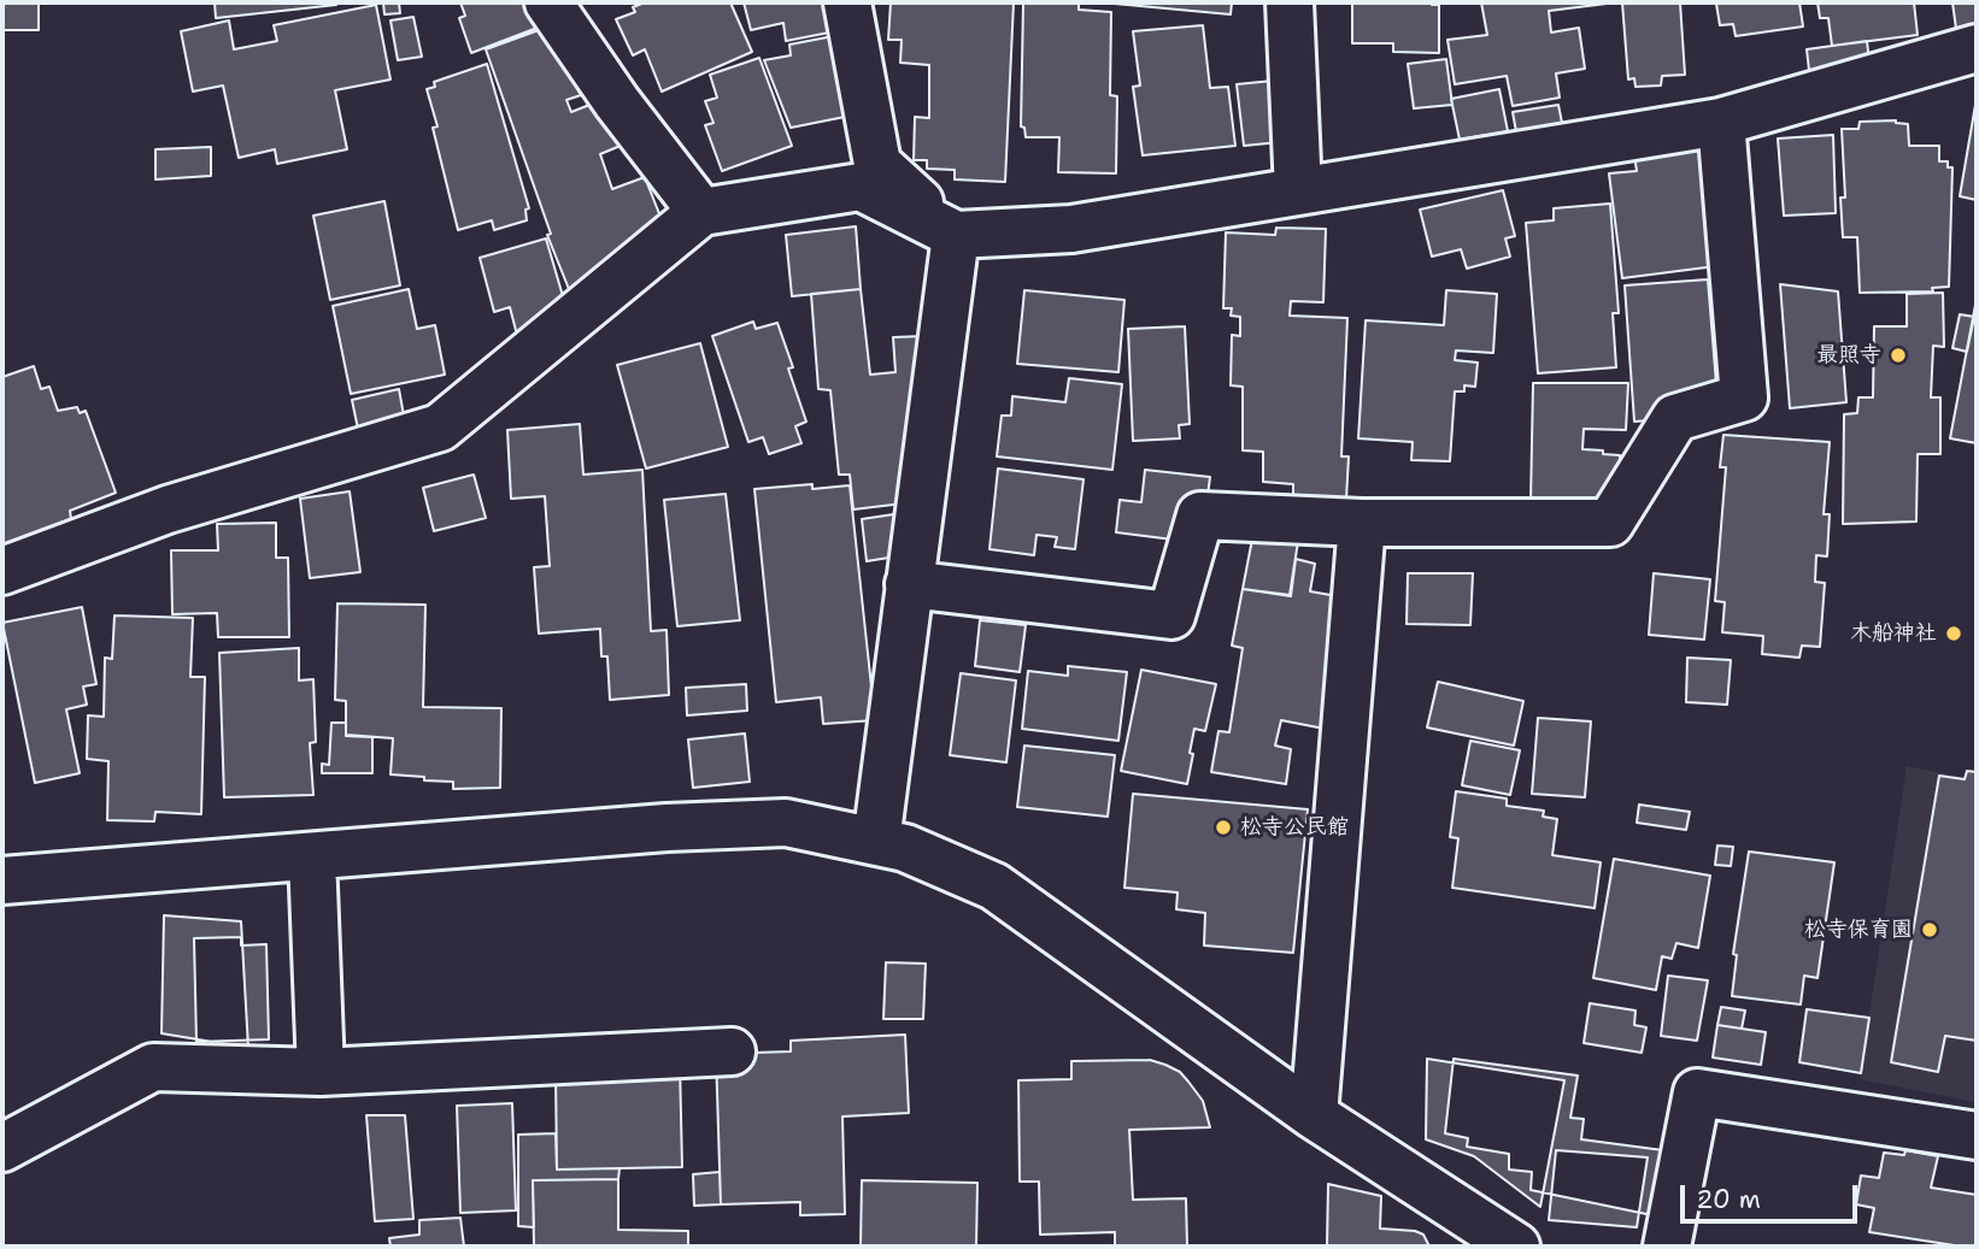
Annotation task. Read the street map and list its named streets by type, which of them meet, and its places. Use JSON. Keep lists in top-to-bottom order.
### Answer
{
  "places": [
    "最照寺",
    "木船神社",
    "松寺公民館",
    "松寺保育園"
  ],
  "scale_bar": "20 m"
}
